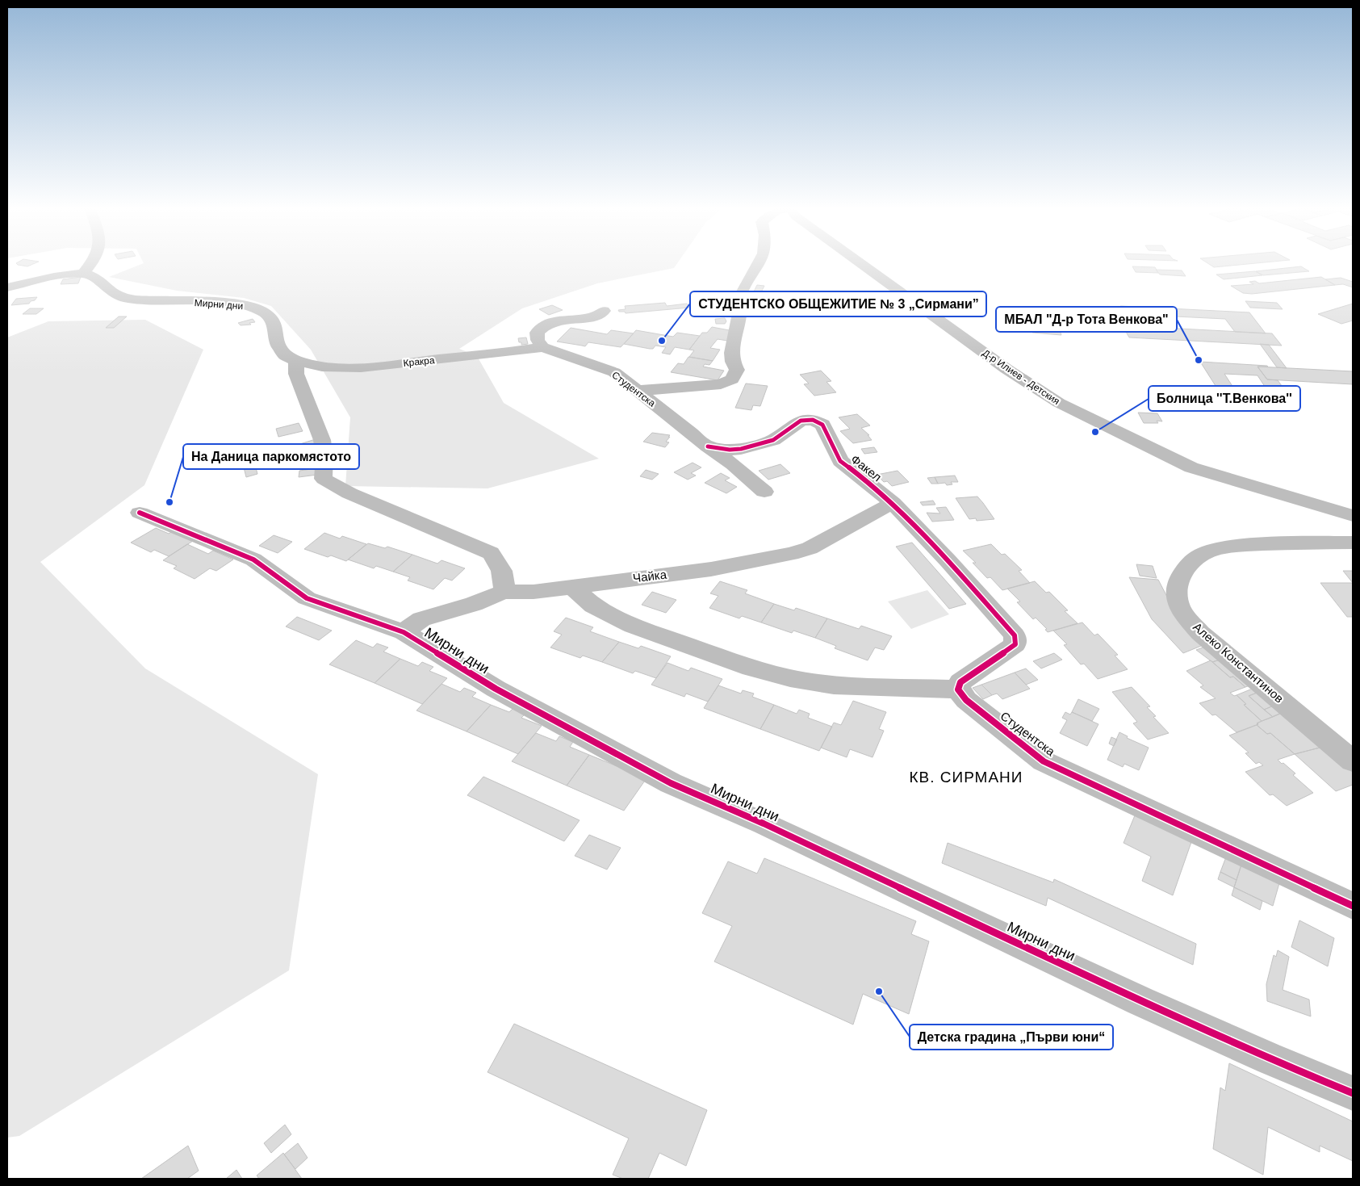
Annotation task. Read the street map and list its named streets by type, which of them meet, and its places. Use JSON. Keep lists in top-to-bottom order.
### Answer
{
  "streets": {
    "street": [
      "Мирни дни",
      "Кракра",
      "Д-р Илиев - Детския",
      "Студентска",
      "Факел",
      "Чайка",
      "Алеко Константинов"
    ]
  },
  "crossings": [
    ["Мирни дни", "Кракра"],
    ["Мирни дни", "Чайка"],
    ["Кракра", "Студентска"],
    ["Студентска", "Факел"],
    ["Факел", "Чайка"]
  ],
  "districts": ["КВ. СИРМАНИ"],
  "places": [
    "СТУДЕНТСКО ОБЩЕЖИТИЕ № 3 „Сирмани”",
    "МБАЛ \"Д-р Тота Венкова\"",
    "Болница ''Т.Венкова''",
    "На Даница паркомястото",
    "Детска градина „Първи юни“"
  ]
}
